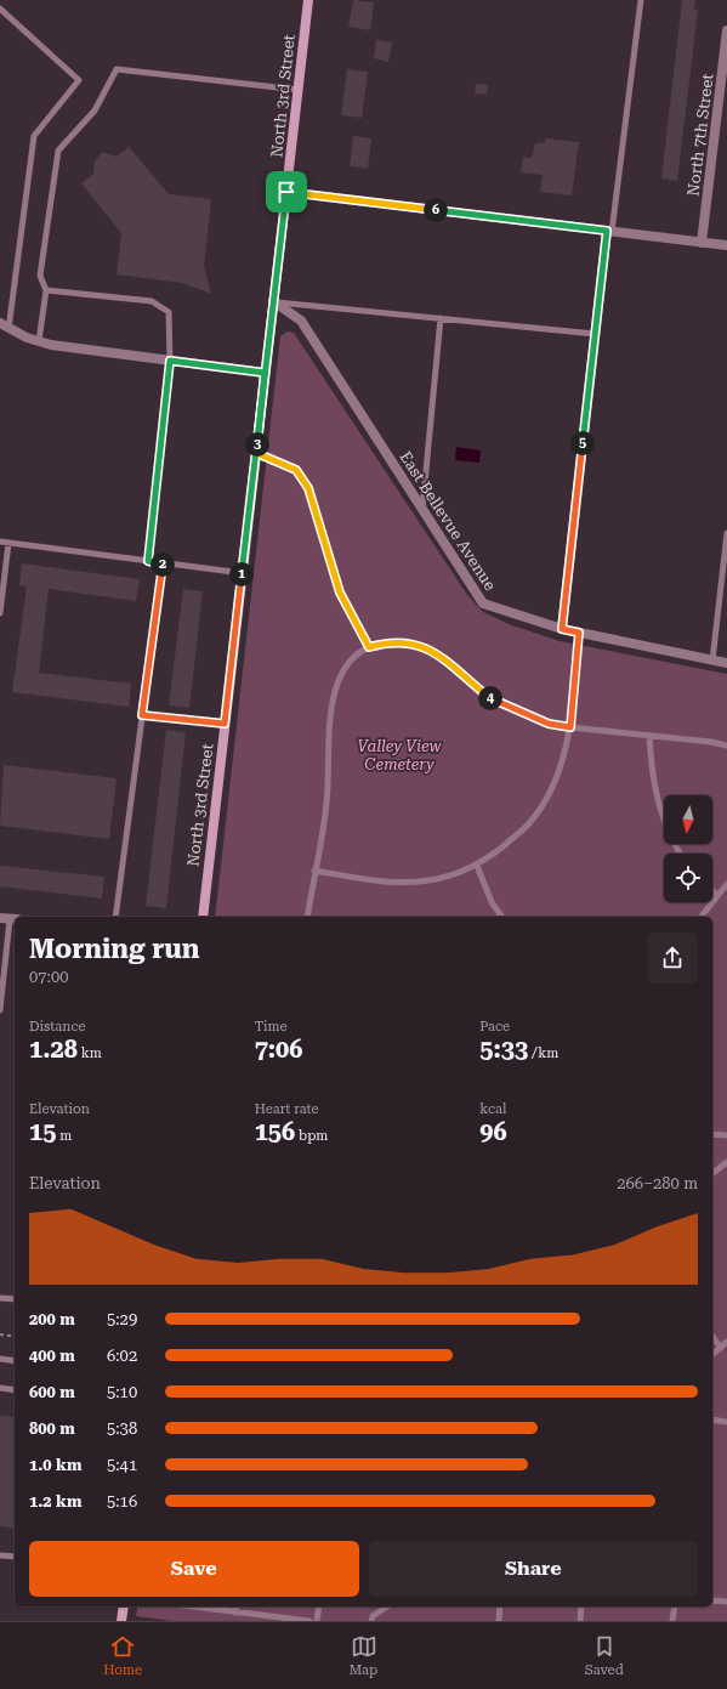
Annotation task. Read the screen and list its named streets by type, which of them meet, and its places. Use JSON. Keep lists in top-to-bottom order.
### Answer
{
  "streets": {
    "main road": ["North 3rd Street"],
    "street": ["North 7th Street", "East Bellevue Avenue"]
  },
  "crossings": [
    ["North 3rd Street", "East Bellevue Avenue"]
  ],
  "parks": ["Valley View Cemetery"],
  "north": "bottom",
  "page": {
    "pins": [
      "6",
      "5",
      "3",
      "2",
      "1",
      "4"
    ],
    "heading": ["Morning run", "07:00"],
    "stats": [
      ["Distance", "1.28 km"],
      ["Time", "7:06"],
      ["Pace", "5:33 /km"],
      ["Elevation", "15 m"],
      ["Heart rate", "156 bpm"],
      ["kcal", "96"]
    ],
    "chart": ["Elevation", "266–280 m"],
    "list": [
      {
        "name": "200 m",
        "note": "5:29"
      },
      {
        "name": "400 m",
        "note": "6:02"
      },
      {
        "name": "600 m",
        "note": "5:10"
      },
      {
        "name": "800 m",
        "note": "5:38"
      },
      {
        "name": "1.0 km",
        "note": "5:41"
      },
      {
        "name": "1.2 km",
        "note": "5:16"
      }
    ],
    "buttons": ["Save", "Share"],
    "tabs": ["Home", "Map", "Saved"]
  }
}
